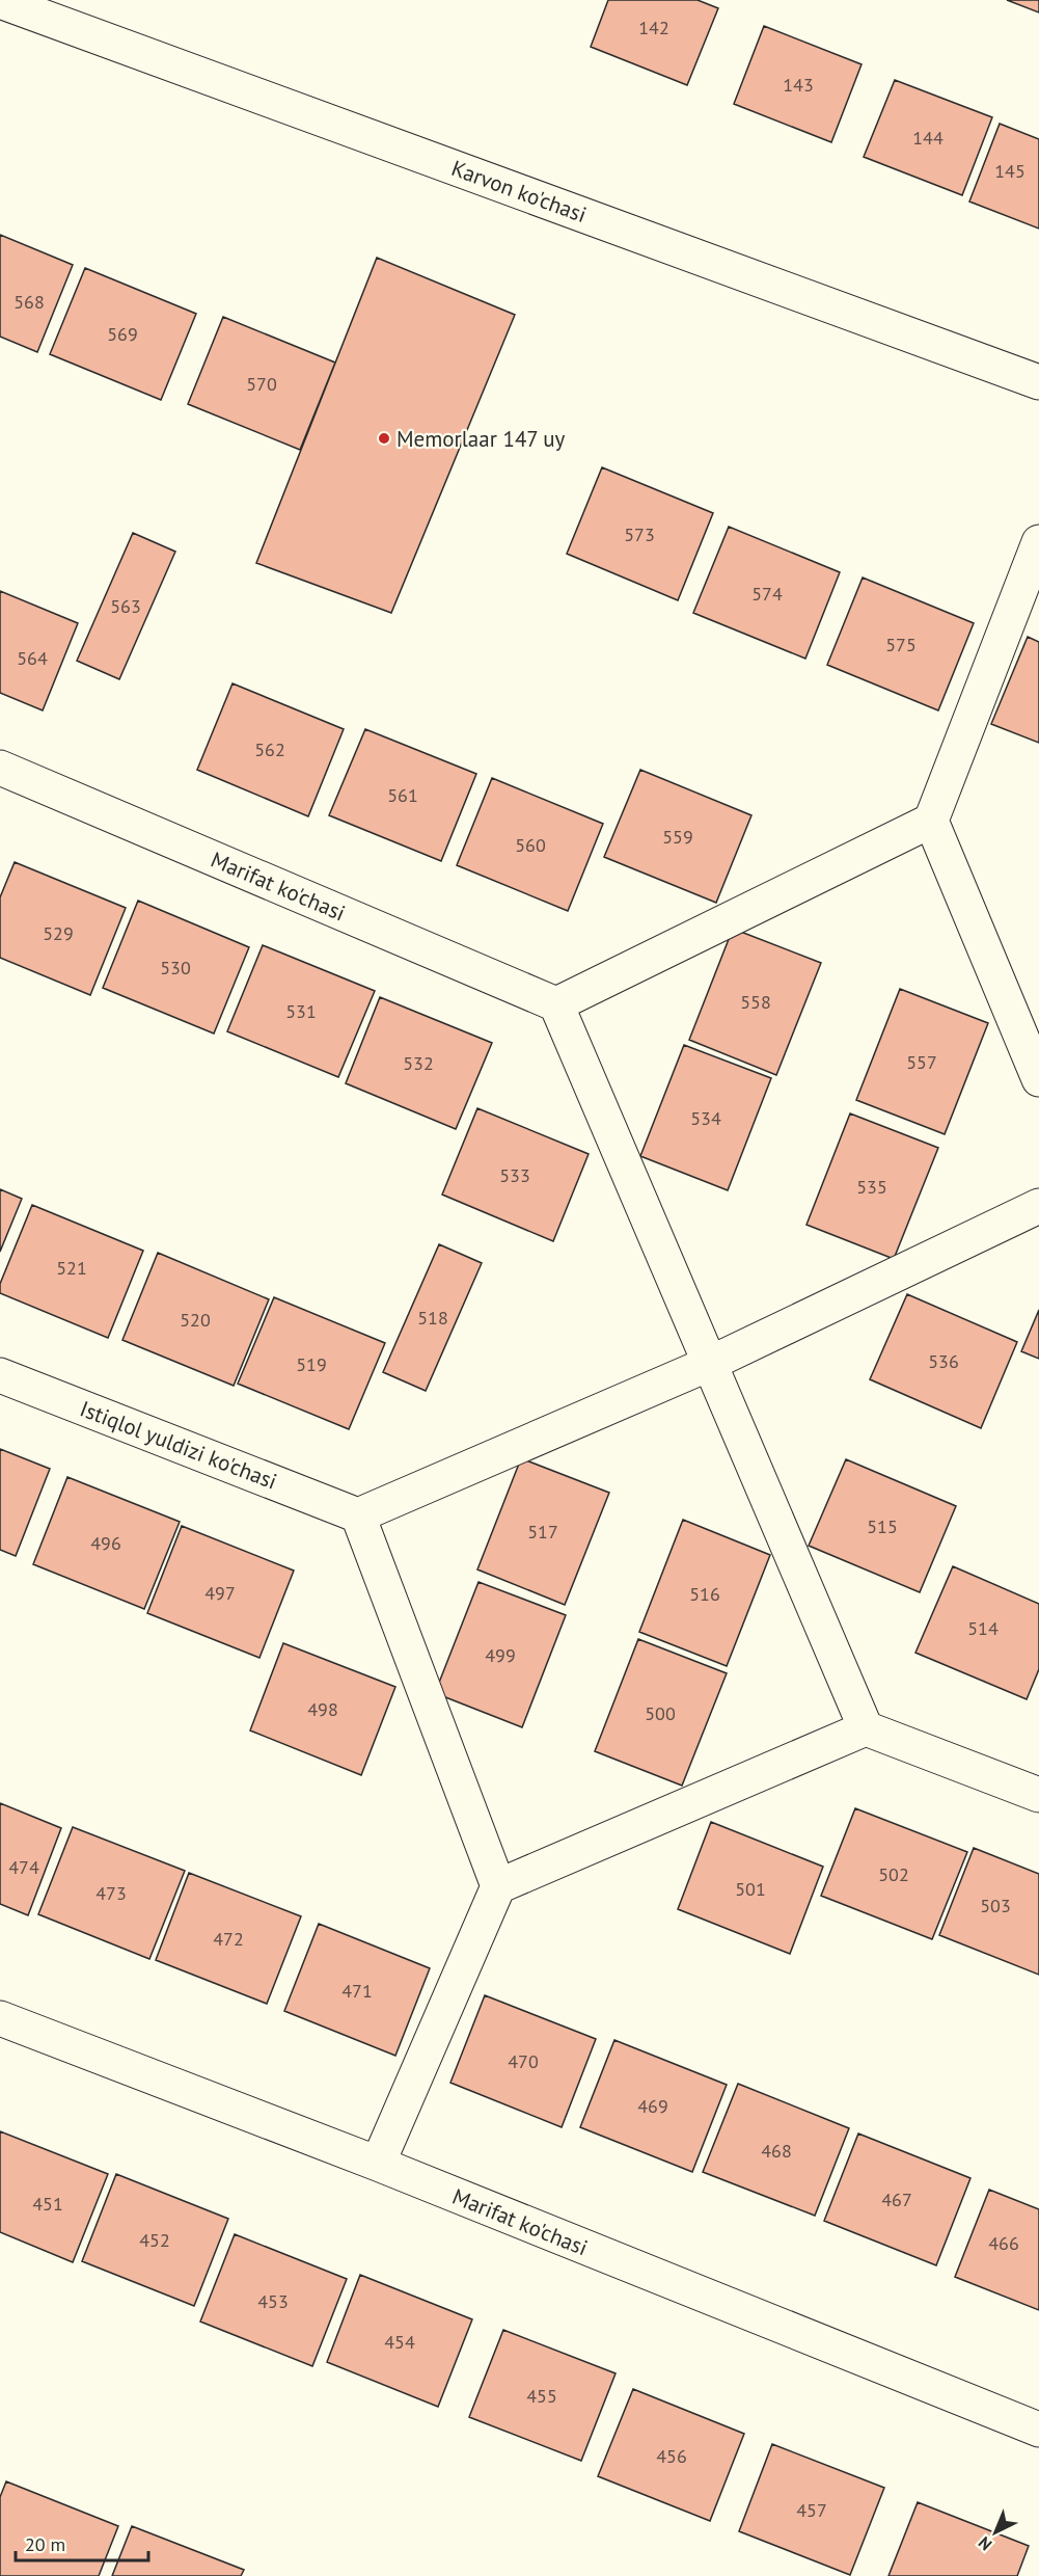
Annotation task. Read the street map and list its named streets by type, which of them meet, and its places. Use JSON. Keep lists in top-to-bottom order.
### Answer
{
  "streets": {
    "street": ["Karvon ko'chasi", "Marifat ko'chasi", "Istiqlol yuldizi ko'chasi"]
  },
  "places": ["Memorlaar 147 uy"],
  "house_numbers": [
    "142",
    "143",
    "144",
    "145",
    "568",
    "569",
    "570",
    "573",
    "574",
    "563",
    "575",
    "564",
    "562",
    "561",
    "559",
    "560",
    "529",
    "530",
    "558",
    "531",
    "557",
    "532",
    "534",
    "533",
    "535",
    "521",
    "518",
    "520",
    "536",
    "519",
    "515",
    "517",
    "496",
    "497",
    "516",
    "514",
    "499",
    "498",
    "500",
    "474",
    "502",
    "501",
    "473",
    "503",
    "472",
    "471",
    "470",
    "469",
    "468",
    "467",
    "451",
    "452",
    "466",
    "453",
    "454",
    "455",
    "456",
    "457"
  ],
  "scale_bar": "20 m",
  "north": "bottom left"
}
